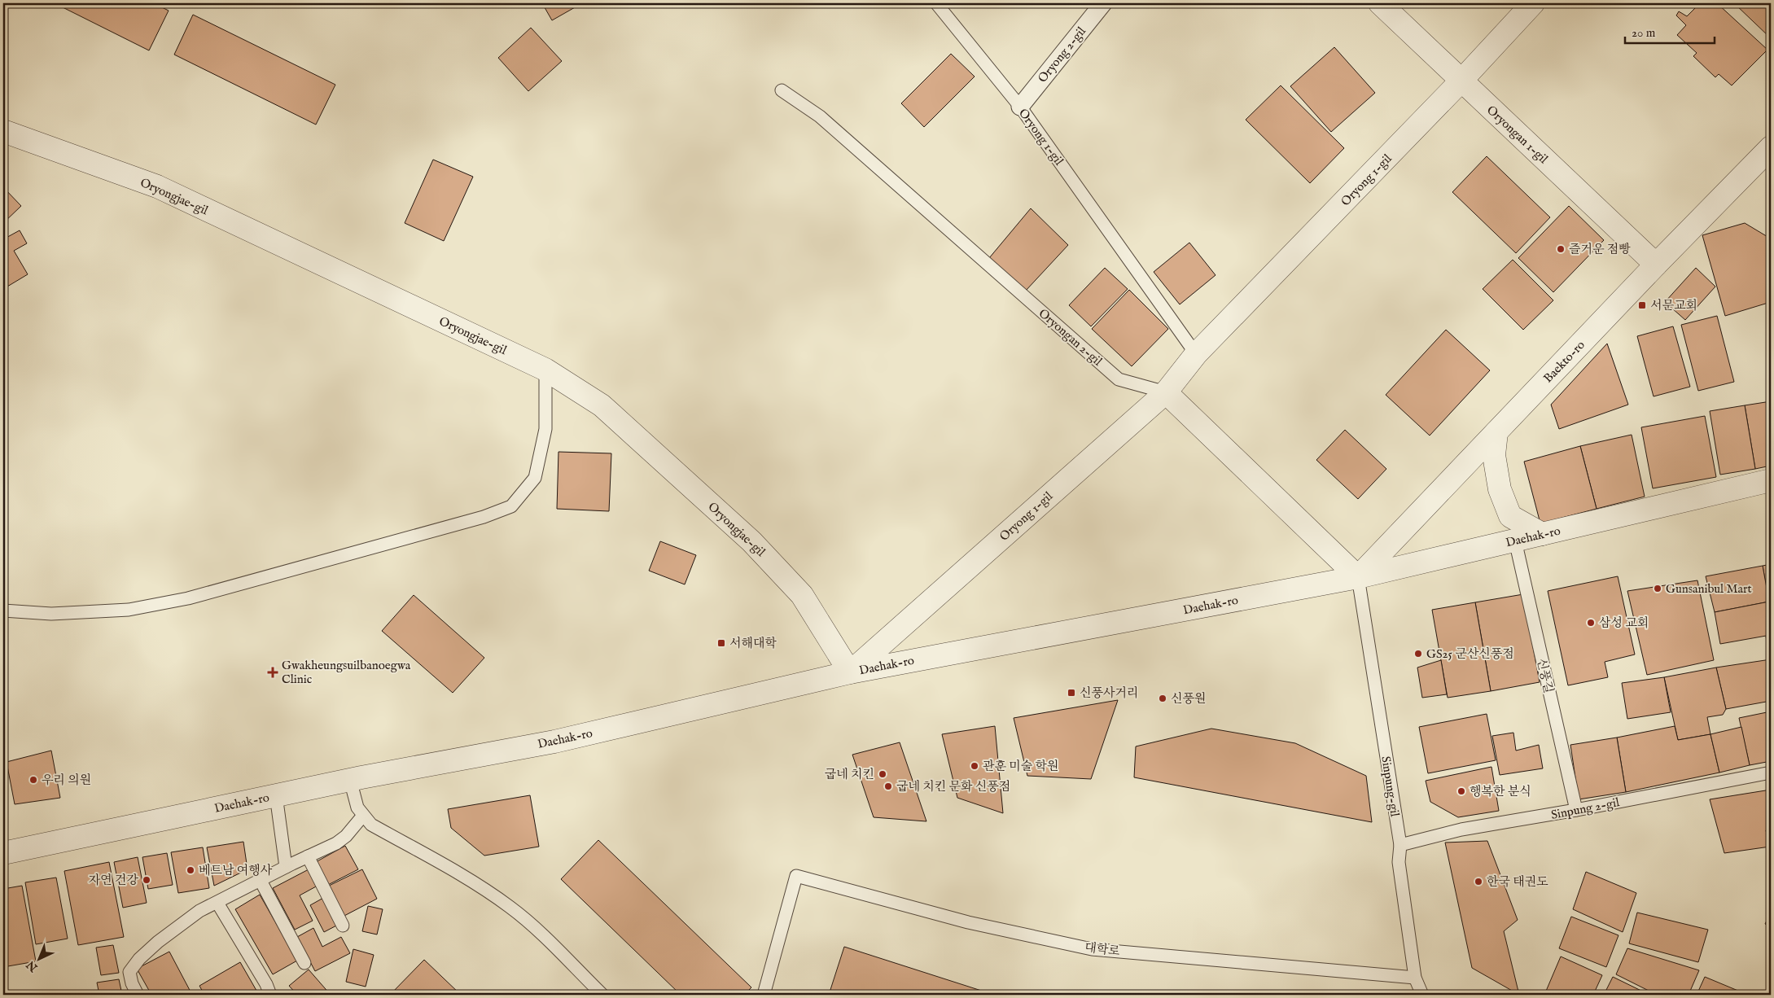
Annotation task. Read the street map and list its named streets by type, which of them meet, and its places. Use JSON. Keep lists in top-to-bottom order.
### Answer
{
  "streets": {
    "street": [
      "Oryong 2-gil",
      "Oryongan 1-gil",
      "Oryong 1-gil",
      "Oryongjae-gil",
      "Oryongan 2-gil",
      "Baekto-ro",
      "Daehak-ro"
    ],
    "lane": [
      "신풍길",
      "Sinpung-gil",
      "Sinpung 2-gil",
      "대학로"
    ]
  },
  "crossings": [
    ["Oryong 2-gil", "Oryong 1-gil"],
    ["Oryongan 1-gil", "Oryong 1-gil"],
    ["Oryongan 1-gil", "Baekto-ro"],
    ["Oryong 1-gil", "Oryongjae-gil"],
    ["Oryong 1-gil", "Oryongan 2-gil"],
    ["Oryong 1-gil", "Daehak-ro"],
    ["Oryongjae-gil", "Daehak-ro"],
    ["Oryongan 2-gil", "Baekto-ro"],
    ["Oryongan 2-gil", "Daehak-ro"],
    ["Oryongan 2-gil", "Sinpung-gil"],
    ["Baekto-ro", "Daehak-ro"],
    ["Baekto-ro", "Sinpung-gil"],
    ["Daehak-ro", "신풍길"],
    ["Daehak-ro", "Sinpung-gil"],
    ["신풍길", "Sinpung 2-gil"],
    ["Sinpung-gil", "Sinpung 2-gil"],
    ["Sinpung-gil", "대학로"]
  ],
  "places": {
    "other": [
      "즐거운 점빵",
      "Gunsanibul Mart",
      "삼성 교회",
      "GS25 군산신풍점",
      "신풍원",
      "관훈 미술 학원",
      "굽네 치킨",
      "우리 의원",
      "굽네 치킨 문화 신풍점",
      "행복한 분식",
      "베트남 여행사",
      "자연 건강",
      "한국 태권도"
    ],
    "transit": ["서문교회", "서해대학", "신풍사거리"],
    "health": ["Gwakheungsuilbanoegwa Clinic"]
  },
  "scale_bar": "20 m",
  "north": "bottom left"
}
